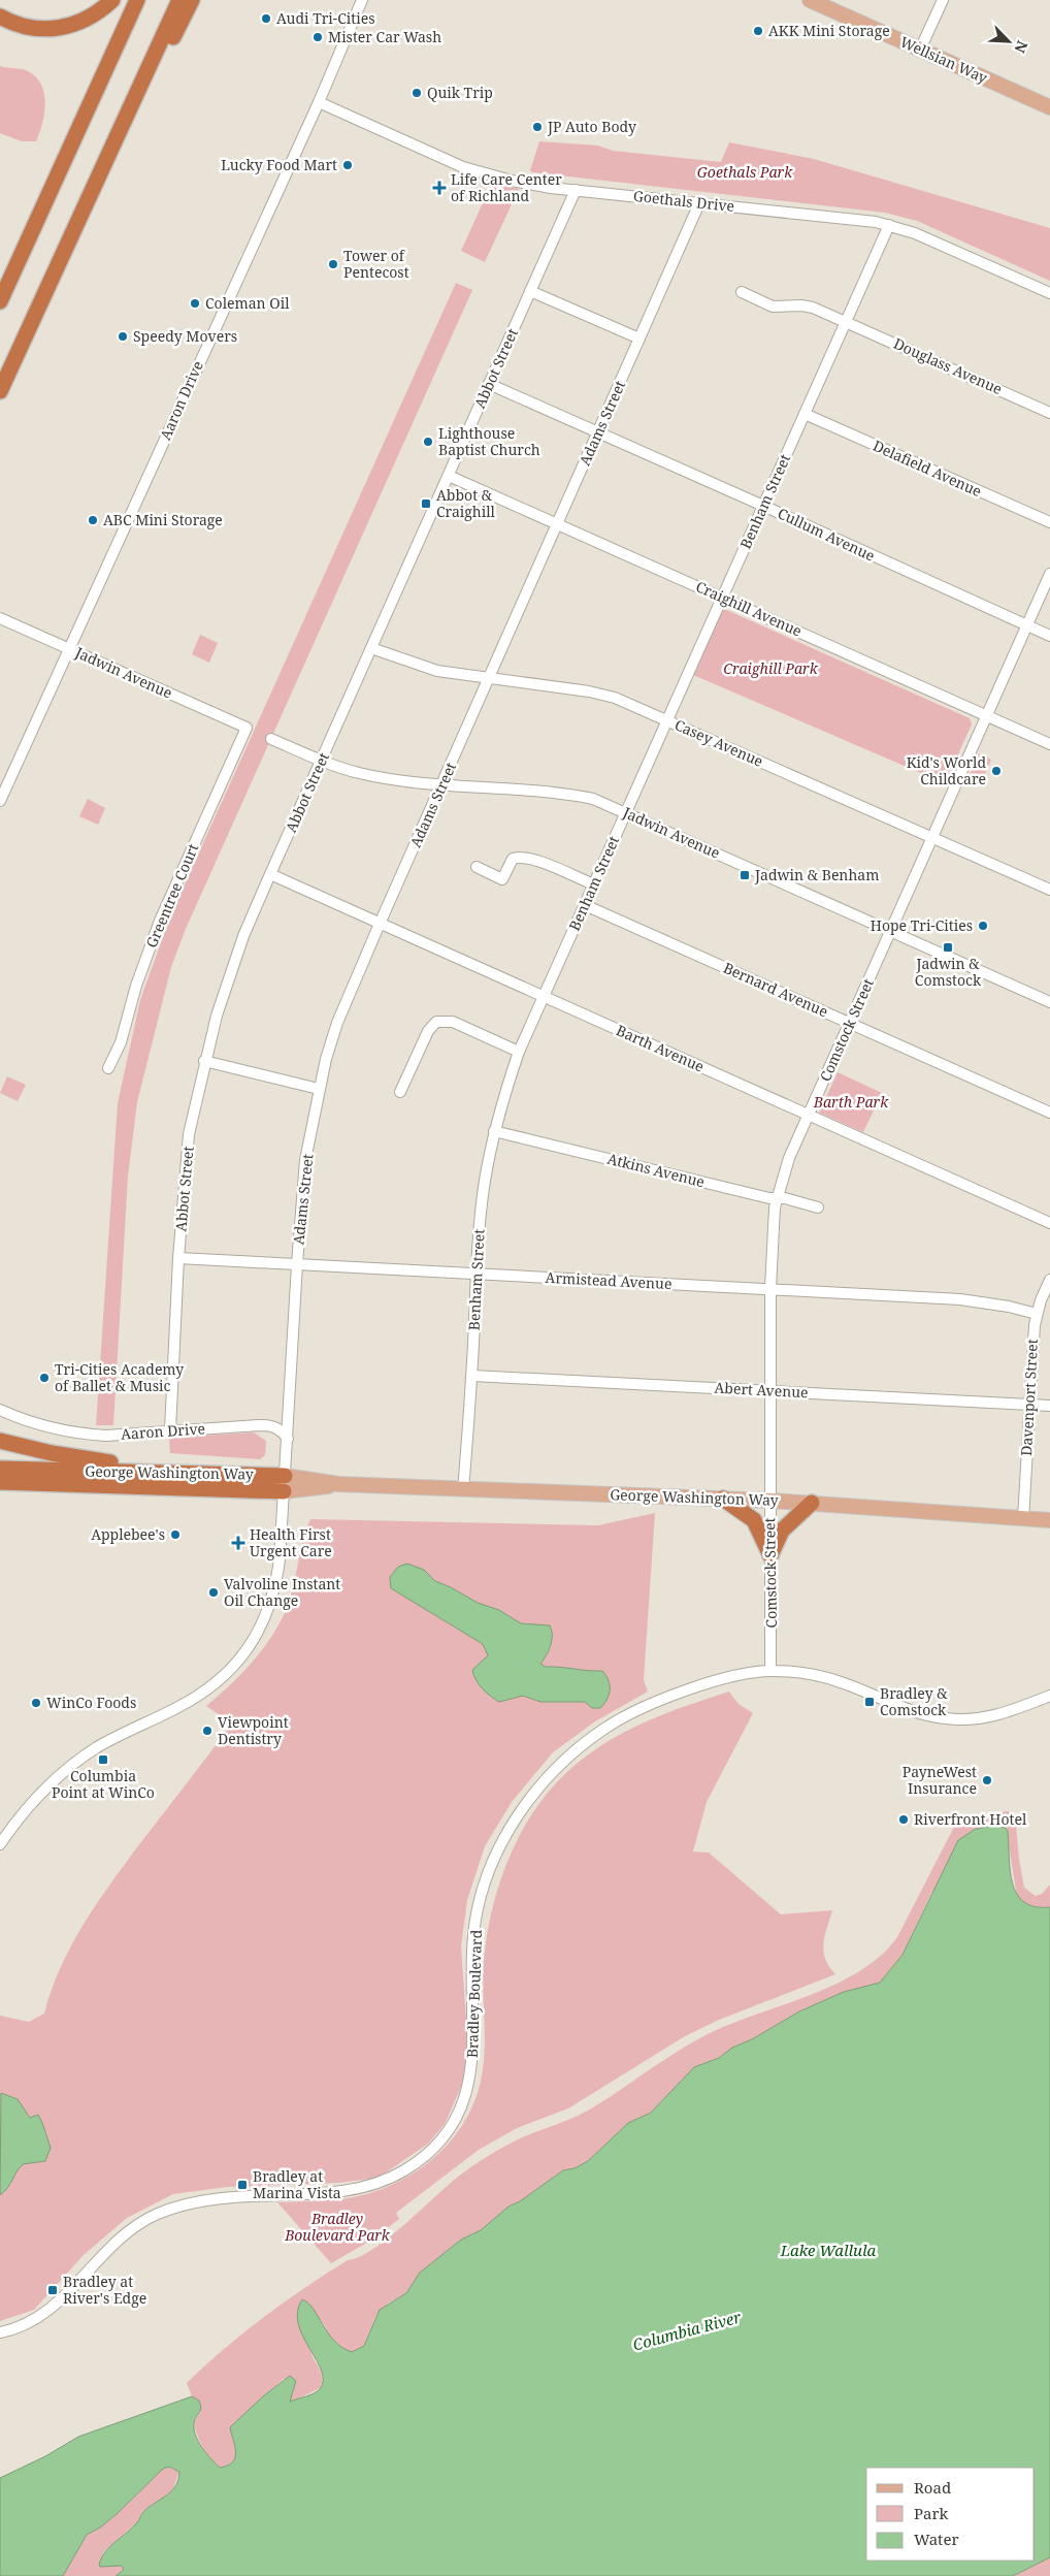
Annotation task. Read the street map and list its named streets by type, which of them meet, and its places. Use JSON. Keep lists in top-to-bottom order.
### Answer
{
  "streets": {
    "highway": ["George Washington Way"],
    "main road": ["Wellsian Way"],
    "street": [
      "Goethals Drive",
      "Douglass Avenue",
      "Abbot Street",
      "Aaron Drive",
      "Adams Street",
      "Delafield Avenue",
      "Benham Street",
      "Cullum Avenue",
      "Craighill Avenue",
      "Jadwin Avenue",
      "Casey Avenue",
      "Greentree Court",
      "Bernard Avenue",
      "Comstock Street",
      "Barth Avenue",
      "Atkins Avenue",
      "Armistead Avenue",
      "Abert Avenue",
      "Davenport Street",
      "Bradley Boulevard"
    ]
  },
  "crossings": [
    ["Goethals Drive", "Abbot Street"],
    ["Goethals Drive", "Aaron Drive"],
    ["Goethals Drive", "Adams Street"],
    ["Goethals Drive", "Benham Street"],
    ["Douglass Avenue", "Benham Street"],
    ["Abbot Street", "Aaron Drive"],
    ["Abbot Street", "Cullum Avenue"],
    ["Abbot Street", "Craighill Avenue"],
    ["Abbot Street", "Jadwin Avenue"],
    ["Abbot Street", "Casey Avenue"],
    ["Abbot Street", "Barth Avenue"],
    ["Abbot Street", "Armistead Avenue"],
    ["Aaron Drive", "Adams Street"],
    ["Aaron Drive", "Jadwin Avenue"],
    ["Adams Street", "Cullum Avenue"],
    ["Adams Street", "Craighill Avenue"],
    ["Adams Street", "Jadwin Avenue"],
    ["Adams Street", "Casey Avenue"],
    ["Adams Street", "Barth Avenue"],
    ["Adams Street", "Armistead Avenue"],
    ["Delafield Avenue", "Benham Street"],
    ["Benham Street", "Cullum Avenue"],
    ["Benham Street", "Craighill Avenue"],
    ["Benham Street", "Jadwin Avenue"],
    ["Benham Street", "Casey Avenue"],
    ["Benham Street", "Bernard Avenue"],
    ["Benham Street", "Barth Avenue"],
    ["Benham Street", "Atkins Avenue"],
    ["Benham Street", "Armistead Avenue"],
    ["Benham Street", "Abert Avenue"],
    ["Benham Street", "George Washington Way"],
    ["Cullum Avenue", "Comstock Street"],
    ["Craighill Avenue", "Comstock Street"],
    ["Jadwin Avenue", "Greentree Court"],
    ["Jadwin Avenue", "Comstock Street"],
    ["Casey Avenue", "Comstock Street"],
    ["Bernard Avenue", "Comstock Street"],
    ["Comstock Street", "Barth Avenue"],
    ["Comstock Street", "Atkins Avenue"],
    ["Comstock Street", "Armistead Avenue"],
    ["Comstock Street", "Abert Avenue"],
    ["Comstock Street", "George Washington Way"],
    ["Comstock Street", "Bradley Boulevard"],
    ["Armistead Avenue", "Davenport Street"],
    ["Abert Avenue", "Davenport Street"],
    ["Davenport Street", "George Washington Way"]
  ],
  "water": ["Lake Wallula", "Columbia River"],
  "parks": [
    "Goethals Park",
    "Craighill Park",
    "Barth Park",
    "Bradley Boulevard Park"
  ],
  "places": {
    "other": [
      "Audi Tri-Cities",
      "AKK Mini Storage",
      "Mister Car Wash",
      "Quik Trip",
      "JP Auto Body",
      "Lucky Food Mart",
      "Tower of Pentecost",
      "Coleman Oil",
      "Speedy Movers",
      "Lighthouse Baptist Church",
      "ABC Mini Storage",
      "Kid's World Childcare",
      "Hope Tri-Cities",
      "Tri-Cities Academy of Ballet & Music",
      "Applebee's",
      "Valvoline Instant Oil Change",
      "WinCo Foods",
      "Viewpoint Dentistry",
      "PayneWest Insurance",
      "Riverfront Hotel"
    ],
    "health": ["Life Care Center of Richland", "Health First Urgent Care"],
    "transit": [
      "Abbot & Craighill",
      "Jadwin & Benham",
      "Jadwin & Comstock",
      "Bradley & Comstock",
      "Columbia Point at WinCo",
      "Bradley at Marina Vista",
      "Bradley at River's Edge"
    ]
  },
  "legend": ["Road", "Park", "Water"],
  "north": "bottom right"
}
